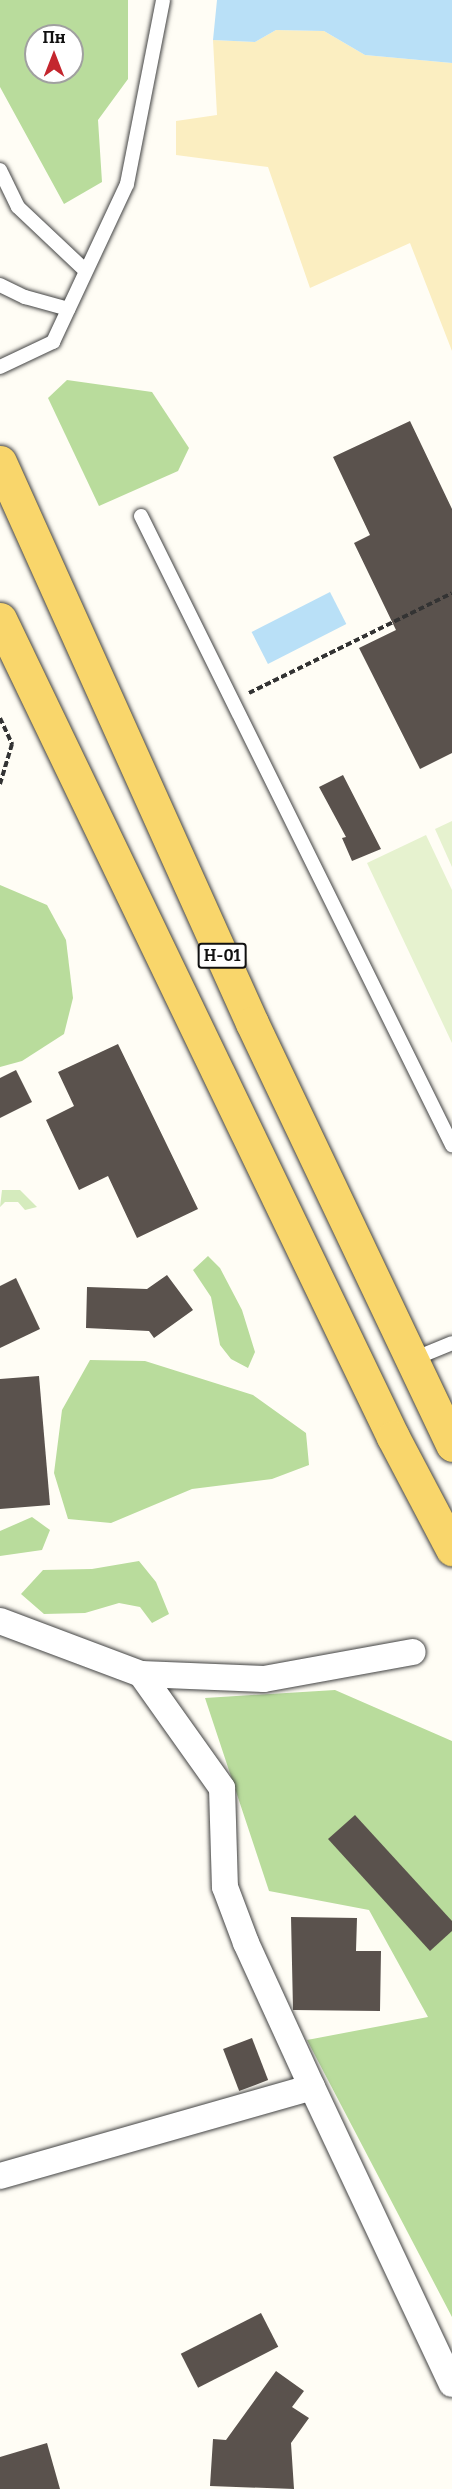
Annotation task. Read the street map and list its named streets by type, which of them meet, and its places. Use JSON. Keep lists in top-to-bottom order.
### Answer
{
  "streets": {
    "main road": ["Н-01"]
  },
  "north": "top"
}
